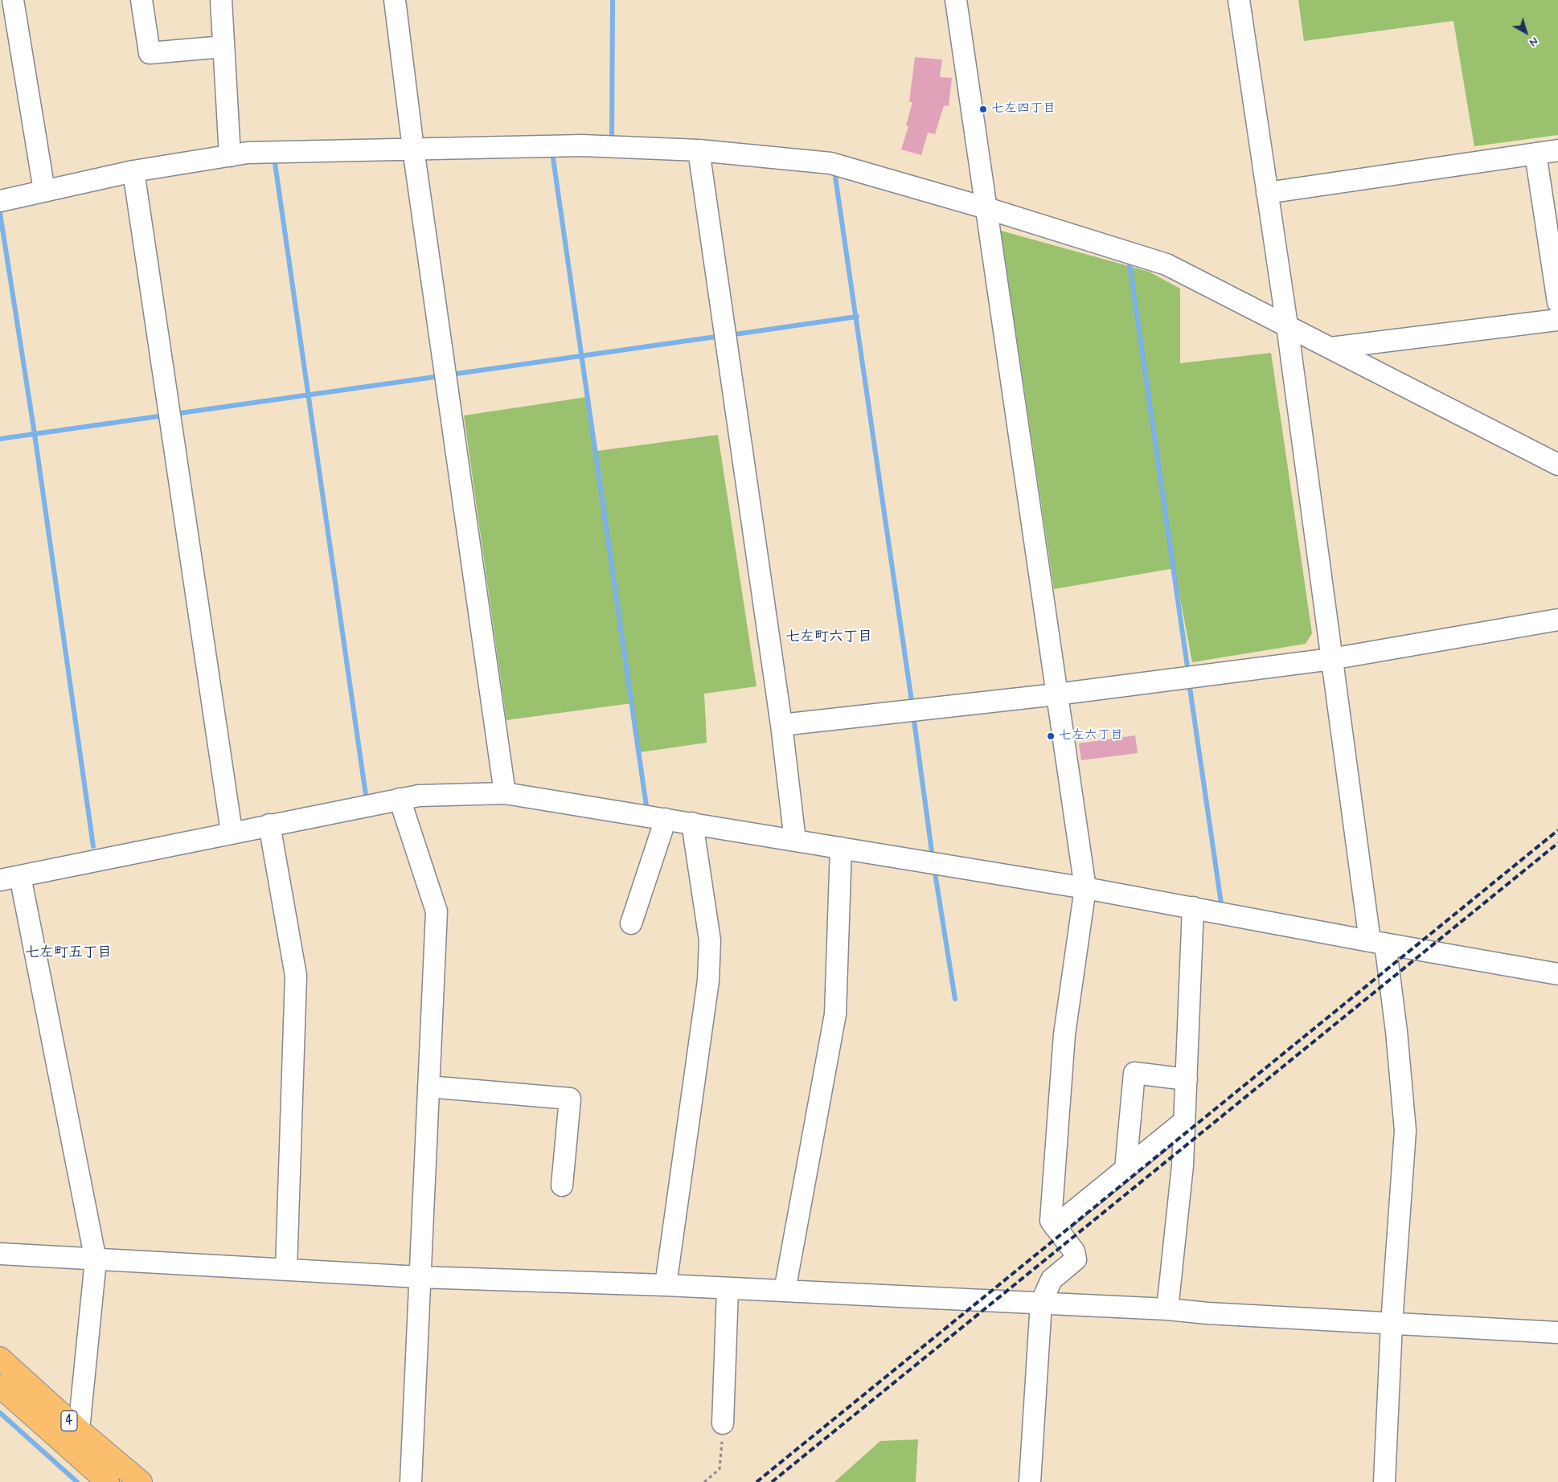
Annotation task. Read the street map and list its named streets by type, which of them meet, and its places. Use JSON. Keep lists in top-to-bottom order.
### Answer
{
  "streets": {
    "highway": ["4"]
  },
  "districts": ["七左町六丁目", "七左町五丁目"],
  "places": ["七左四丁目", "七左六丁目"],
  "north": "bottom right"
}
